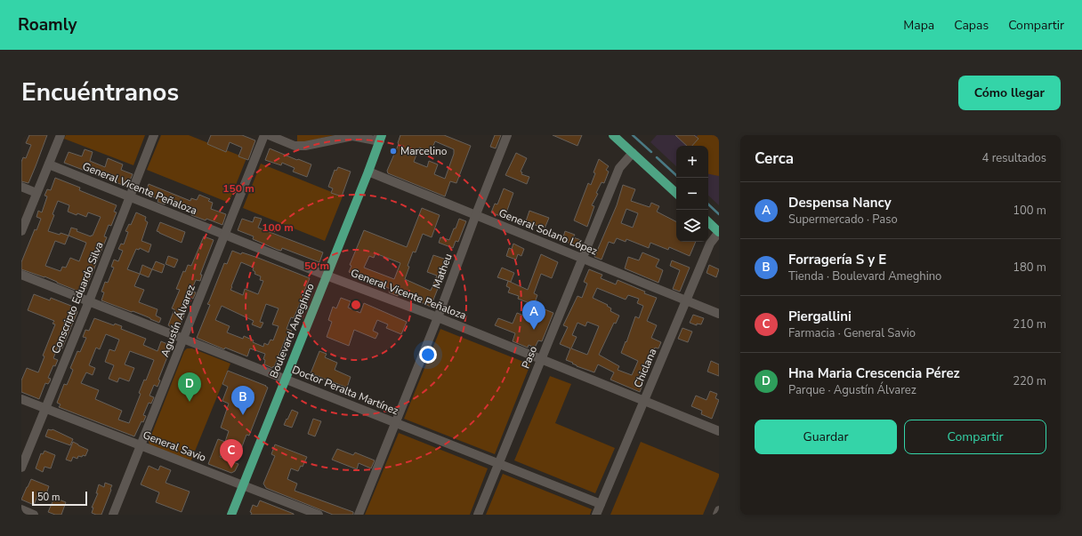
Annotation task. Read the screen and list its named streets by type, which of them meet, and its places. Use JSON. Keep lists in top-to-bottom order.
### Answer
{
  "streets": {
    "main road": ["Boulevard Ameghino"],
    "street": [
      "General Vicente Peñaloza",
      "General Solano López",
      "Matheu",
      "Conscripto Eduardo Silva",
      "Agustín Álvarez",
      "Paso",
      "Chiclana",
      "Doctor Peralta Martínez",
      "General Savio"
    ]
  },
  "crossings": [
    ["General Vicente Peñaloza", "Matheu"],
    ["General Vicente Peñaloza", "Conscripto Eduardo Silva"],
    ["General Vicente Peñaloza", "Agustín Álvarez"],
    ["General Vicente Peñaloza", "Boulevard Ameghino"],
    ["General Vicente Peñaloza", "Paso"],
    ["General Vicente Peñaloza", "Chiclana"],
    ["General Solano López", "Matheu"],
    ["General Solano López", "Boulevard Ameghino"],
    ["General Solano López", "Paso"],
    ["General Solano López", "Chiclana"],
    ["Matheu", "Doctor Peralta Martínez"],
    ["Conscripto Eduardo Silva", "Doctor Peralta Martínez"],
    ["Conscripto Eduardo Silva", "General Savio"],
    ["Agustín Álvarez", "Doctor Peralta Martínez"],
    ["Agustín Álvarez", "General Savio"],
    ["Boulevard Ameghino", "Doctor Peralta Martínez"],
    ["Boulevard Ameghino", "General Savio"],
    ["Paso", "Doctor Peralta Martínez"],
    ["Chiclana", "Doctor Peralta Martínez"]
  ],
  "places": ["Marcelino"],
  "scale_bar": "50 m",
  "page": {
    "header": "Roamly",
    "nav": ["Mapa", "Capas", "Compartir"],
    "title": "Encuéntranos",
    "buttons": [
      "Cómo llegar",
      ["Guardar", "Compartir"]
    ],
    "heading": ["Cerca", "4 resultados"],
    "map_buttons": ["+", "−"],
    "list": [
      {
        "mark": "A",
        "name": "Despensa Nancy",
        "note": "Supermercado · Paso",
        "value": "100 m"
      },
      {
        "mark": "B",
        "name": "Forragería S y E",
        "note": "Tienda · Boulevard Ameghino",
        "value": "180 m"
      },
      {
        "mark": "C",
        "name": "Piergallini",
        "note": "Farmacia · General Savio",
        "value": "210 m"
      },
      {
        "mark": "D",
        "name": "Hna Maria Crescencia Pérez",
        "note": "Parque · Agustín Álvarez",
        "value": "220 m"
      }
    ],
    "pins": [
      "A",
      "D",
      "B",
      "C"
    ],
    "scale": "50 m"
  },
  "rings": ["150 m", "100 m", "50 m"]
}
